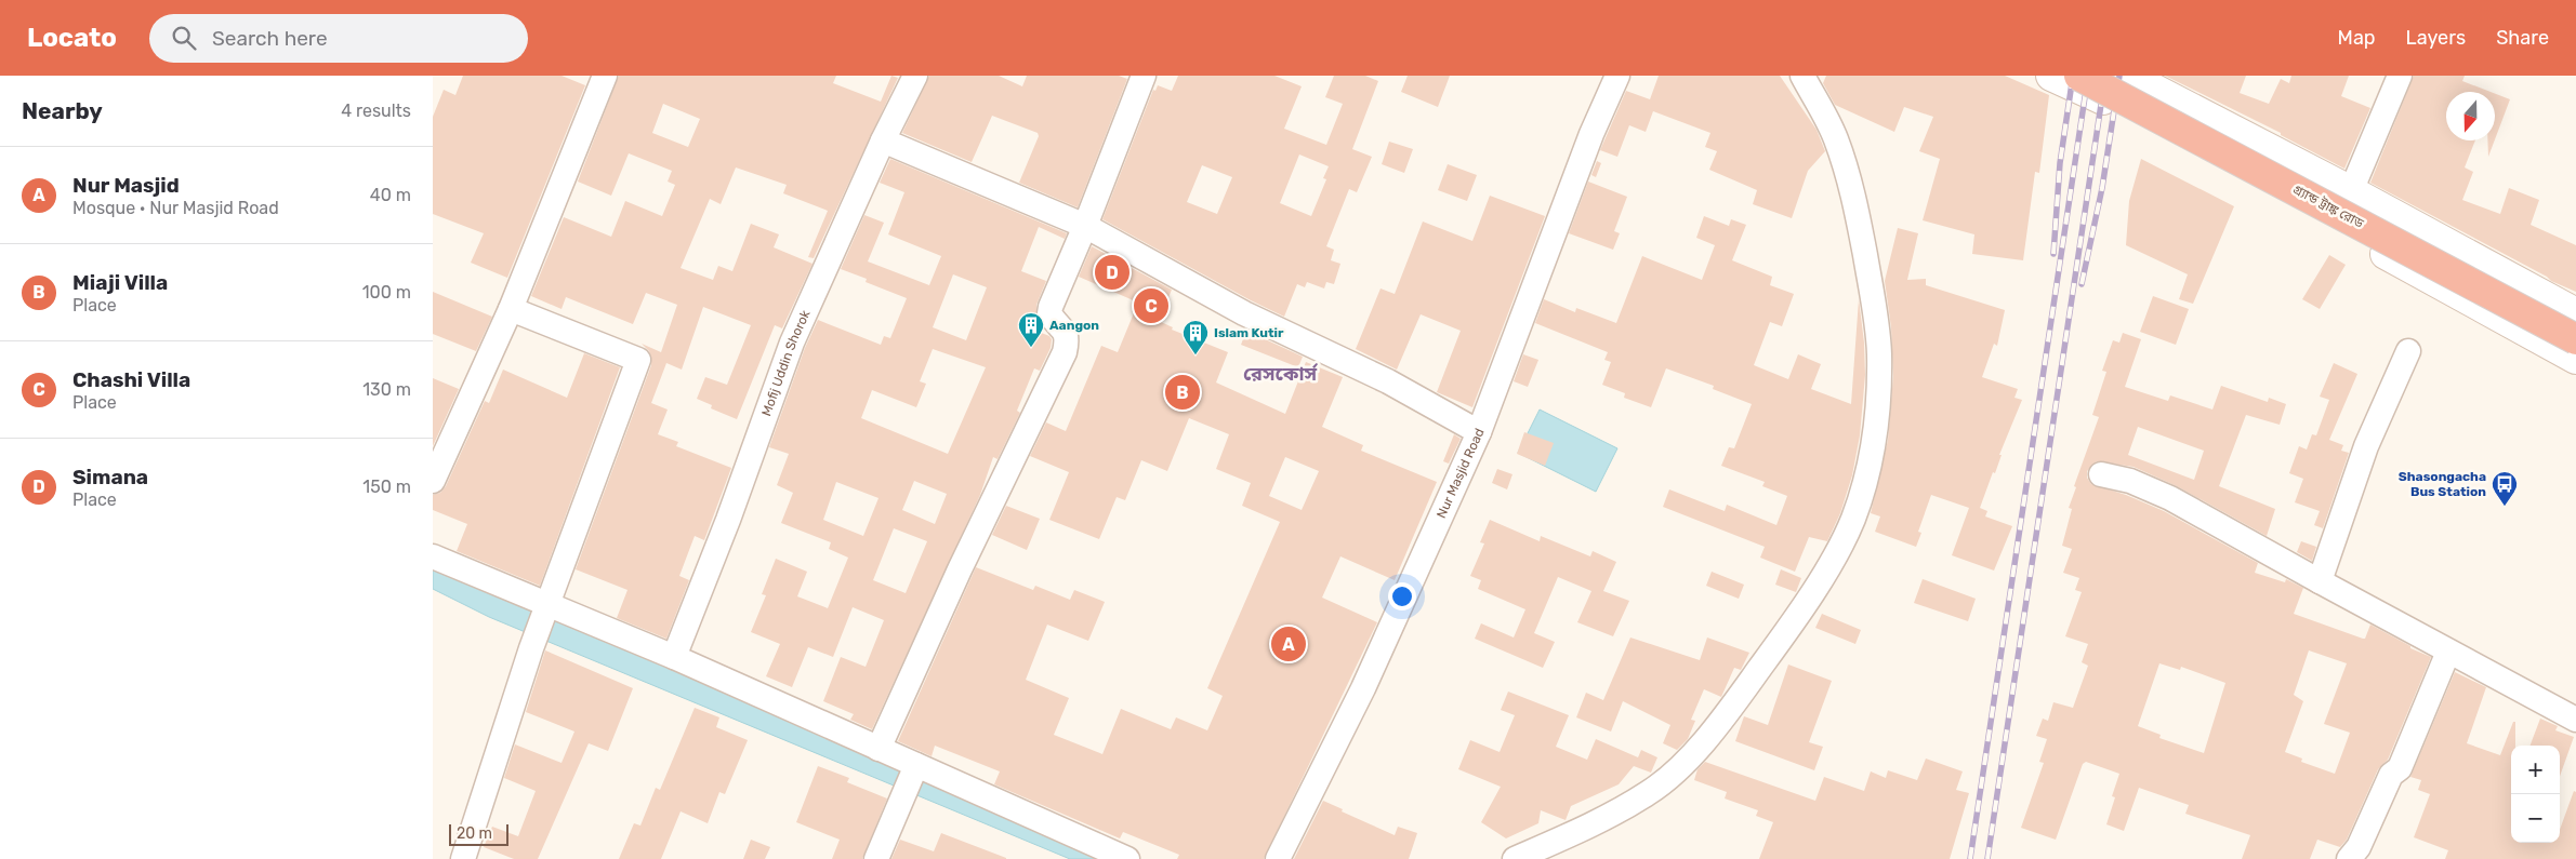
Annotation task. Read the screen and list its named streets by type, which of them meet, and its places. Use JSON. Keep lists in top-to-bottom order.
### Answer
{
  "streets": {
    "highway": ["গ্র্যান্ড ট্রাঙ্ক রোড"],
    "street": ["Mofij Uddin Shorok", "Nur Masjid Road"]
  },
  "districts": ["রেসকোর্স"],
  "places": {
    "building": ["Aangon", "Islam Kutir"],
    "bus stop": ["Shasongacha Bus Station"]
  },
  "scale_bar": "20 m",
  "north": "bottom",
  "page": {
    "header": "Locato",
    "search": "Search here",
    "nav": ["Map", "Layers", "Share"],
    "heading": ["Nearby", "4 results"],
    "list": [
      {
        "mark": "A",
        "name": "Nur Masjid",
        "note": "Mosque · Nur Masjid Road",
        "value": "40 m"
      },
      {
        "mark": "B",
        "name": "Miaji Villa",
        "note": "Place",
        "value": "100 m"
      },
      {
        "mark": "C",
        "name": "Chashi Villa",
        "note": "Place",
        "value": "130 m"
      },
      {
        "mark": "D",
        "name": "Simana",
        "note": "Place",
        "value": "150 m"
      }
    ],
    "pins": [
      "D",
      "C",
      "B",
      "A"
    ],
    "map_buttons": ["+", "−"],
    "scale": "20 m"
  }
}
